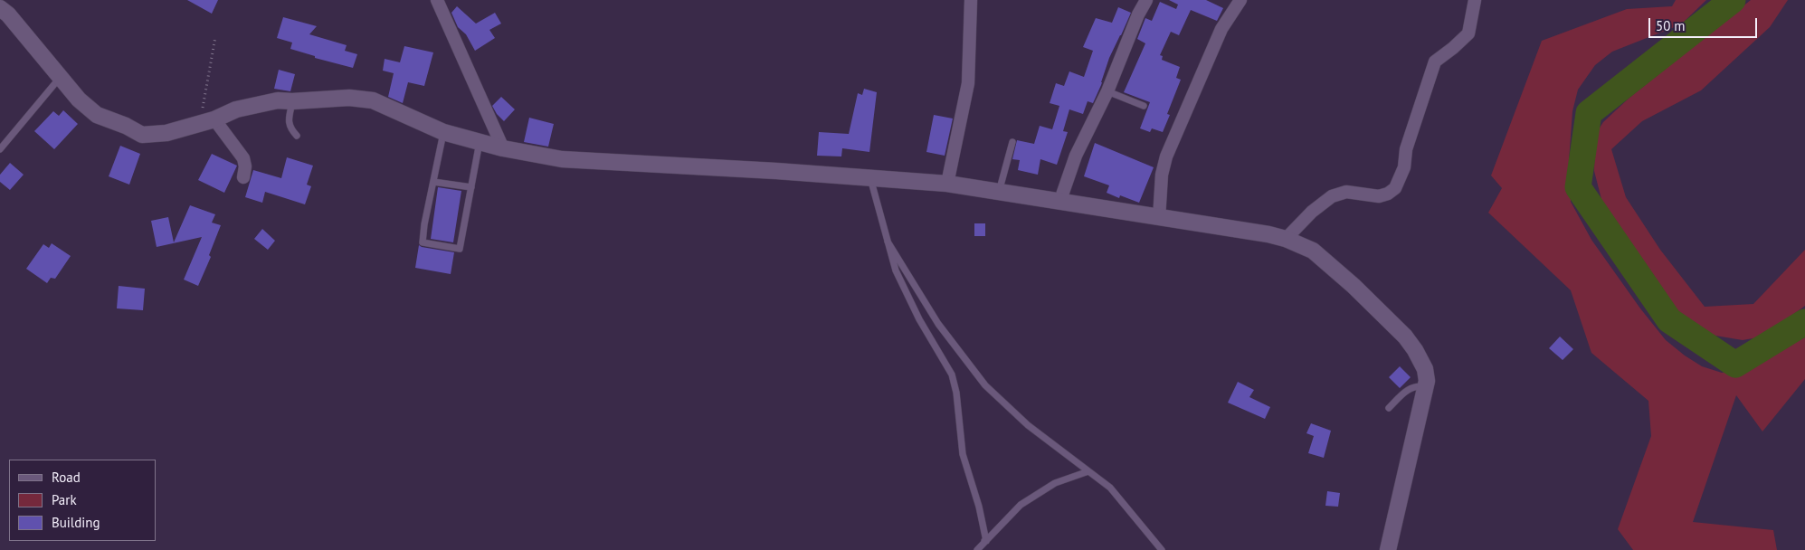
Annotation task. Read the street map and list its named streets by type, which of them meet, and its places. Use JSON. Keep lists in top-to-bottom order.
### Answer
{
  "legend": ["Road", "Park", "Building"],
  "scale_bar": "50 m"
}
